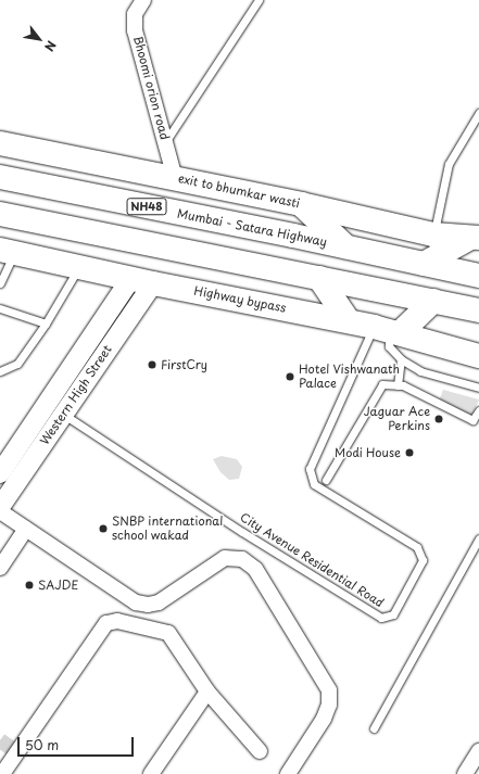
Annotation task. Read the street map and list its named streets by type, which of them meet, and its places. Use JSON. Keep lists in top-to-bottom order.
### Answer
{
  "streets": {
    "main road": [
      "exit to bhumkar wasti",
      "NH48",
      "Mumbai - Satara Highway",
      "Highway bypass"
    ],
    "street": ["Bhoomi orion road", "Western High Street"],
    "lane": ["City Avenue Residential Road"]
  },
  "crossings": [
    ["Bhoomi orion road", "exit to bhumkar wasti"],
    ["Highway bypass", "Western High Street"],
    ["Highway bypass", "City Avenue Residential Road"],
    ["Western High Street", "City Avenue Residential Road"]
  ],
  "places": [
    "FirstCry",
    "Hotel Vishwanath Palace",
    "Jaguar Ace Perkins",
    "Modi House",
    "SNBP international school wakad",
    "SAJDE"
  ],
  "scale_bar": "50 m",
  "north": "bottom right"
}
